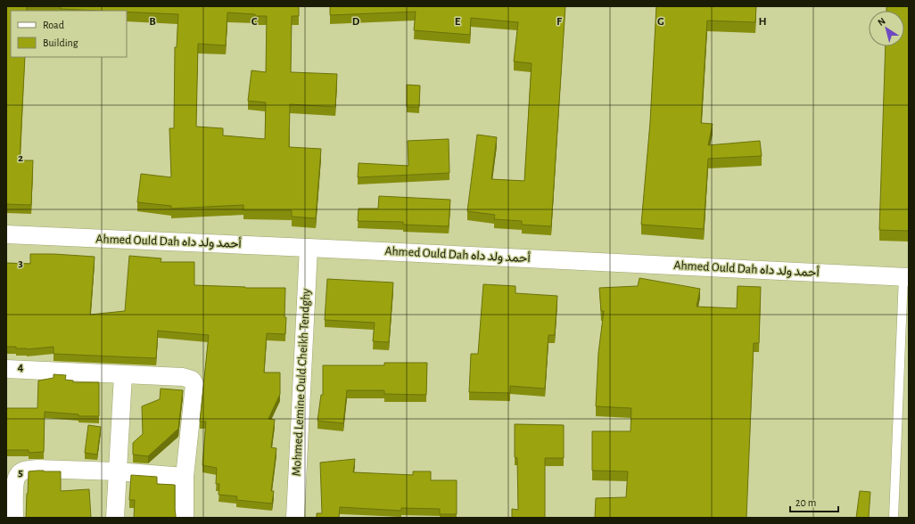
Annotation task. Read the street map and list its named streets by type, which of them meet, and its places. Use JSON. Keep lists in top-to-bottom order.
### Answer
{
  "streets": {
    "street": ["Ahmed Ould Dah أحمد ولد داه", "Mohmed Lemine Ould Cheikh Tendghy"]
  },
  "crossings": [
    ["Ahmed Ould Dah أحمد ولد داه", "Mohmed Lemine Ould Cheikh Tendghy"]
  ],
  "legend": ["Road", "Building"],
  "scale_bar": "20 m",
  "north": "top left",
  "grid": {
    "columns": [
      "B",
      "C",
      "D",
      "E",
      "F",
      "G",
      "H"
    ],
    "rows": [
      "2",
      "3",
      "4",
      "5"
    ]
  }
}
